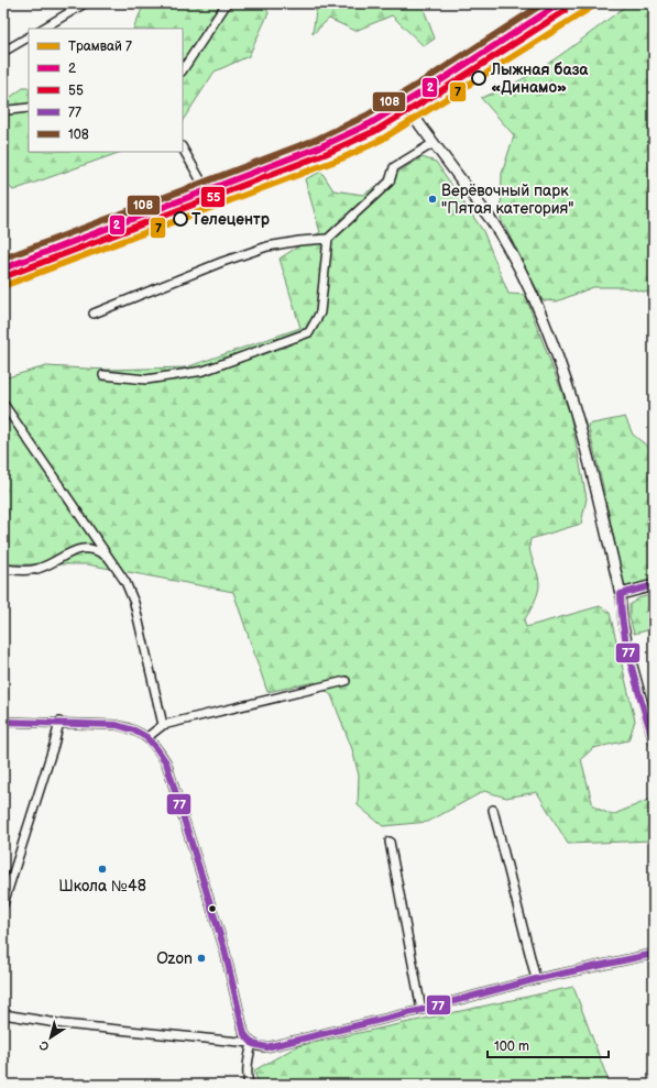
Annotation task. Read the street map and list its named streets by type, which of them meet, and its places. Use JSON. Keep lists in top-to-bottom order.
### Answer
{
  "places": [
    "Лыжная база «Динамо»",
    "Верёвочный парк \"Пятая категория\"",
    "Телецентр",
    "Школа №48",
    "Ozon"
  ],
  "lines": [
    "tram line 7",
    "transit line 2",
    "transit line 108",
    "transit line 55",
    "transit line 77"
  ],
  "legend": [
    "Трамвай 7",
    "2",
    "55",
    "77",
    "108"
  ],
  "scale_bar": "100 m",
  "north": "bottom left"
}
